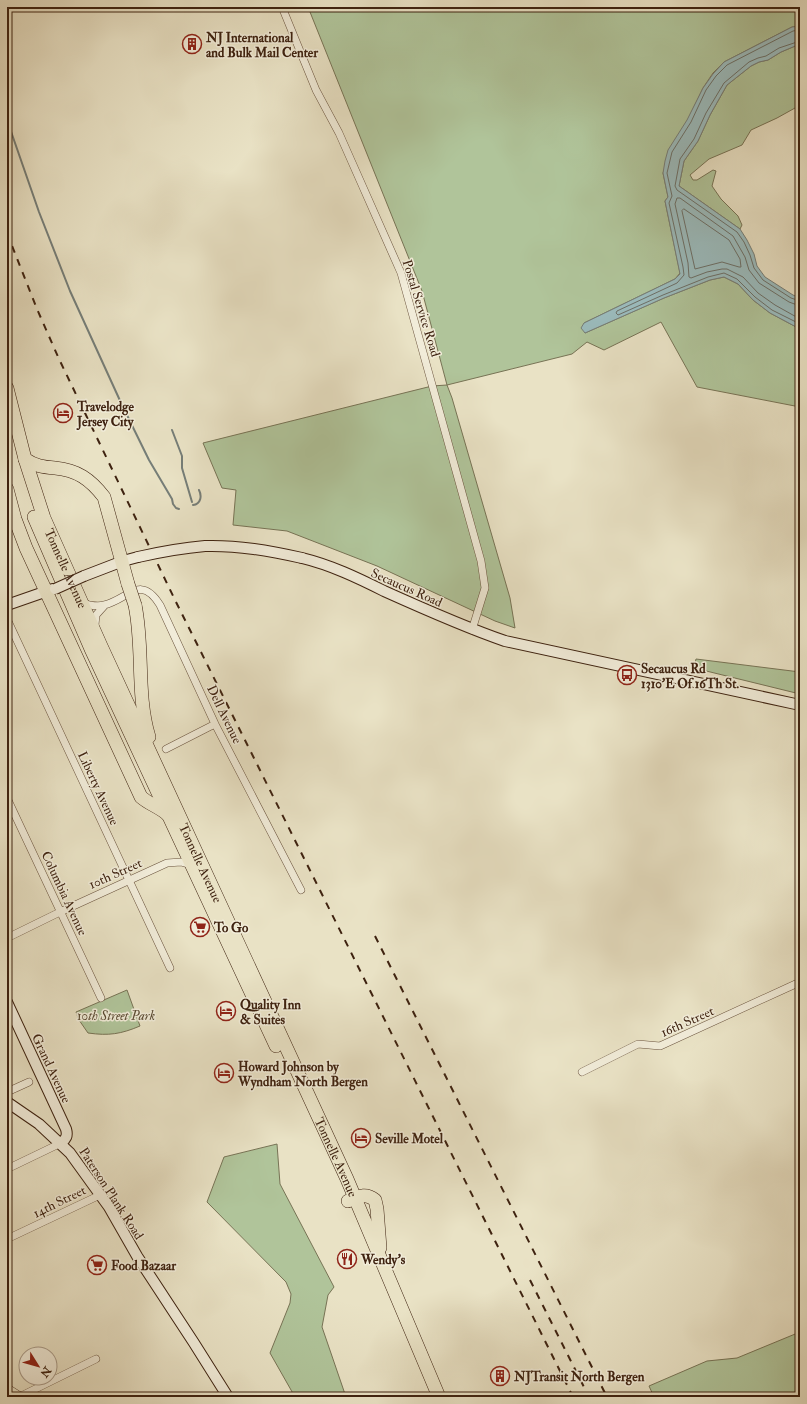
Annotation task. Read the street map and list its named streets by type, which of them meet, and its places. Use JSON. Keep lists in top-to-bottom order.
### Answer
{
  "streets": {
    "highway": ["Tonnelle Avenue"],
    "main road": ["Secaucus Road", "Grand Avenue", "Paterson Plank Road"],
    "street": [
      "Postal Service Road",
      "Dell Avenue",
      "Liberty Avenue",
      "10th Street",
      "Columbia Avenue",
      "16th Street",
      "14th Street"
    ]
  },
  "crossings": [
    ["Postal Service Road", "Secaucus Road"],
    ["Tonnelle Avenue", "Dell Avenue"],
    ["Tonnelle Avenue", "10th Street"],
    ["Liberty Avenue", "10th Street"],
    ["10th Street", "Columbia Avenue"],
    ["Grand Avenue", "Paterson Plank Road"],
    ["Paterson Plank Road", "14th Street"]
  ],
  "parks": ["10th Street Park"],
  "places": {
    "building": ["NJ International and Bulk Mail Center", "NJTransit North Bergen"],
    "hotel": [
      "Travelodge Jersey City",
      "Quality Inn & Suites",
      "Howard Johnson by Wyndham North Bergen",
      "Seville Motel"
    ],
    "bus stop": ["Secaucus Rd 1310'E Of 16Th St."],
    "supermarket": ["To Go", "Food Bazaar"],
    "restaurant": ["Wendy's"]
  },
  "north": "bottom right"
}
